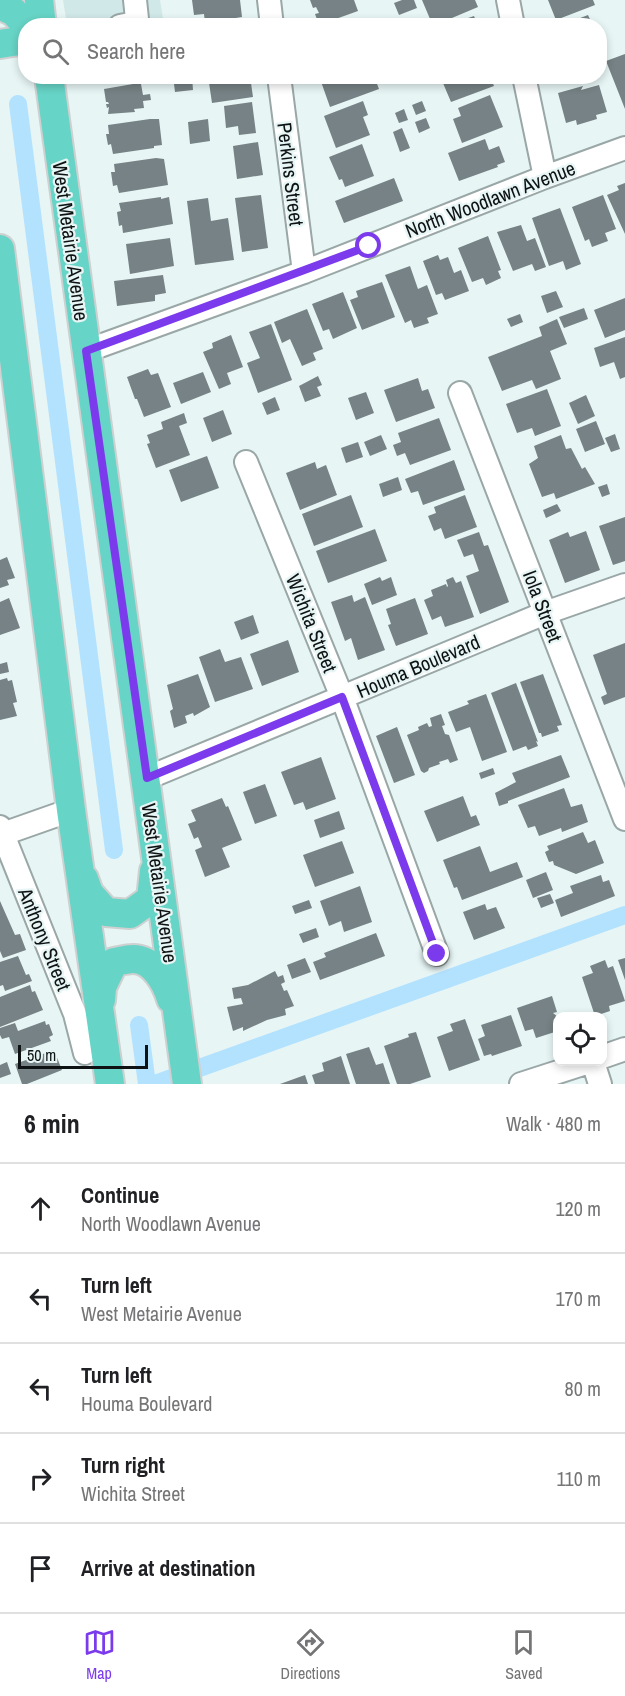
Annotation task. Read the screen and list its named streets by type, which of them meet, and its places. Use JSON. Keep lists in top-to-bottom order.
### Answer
{
  "streets": {
    "main road": ["West Metairie Avenue"],
    "street": [
      "Perkins Street",
      "North Woodlawn Avenue",
      "Iola Street",
      "Wichita Street",
      "Houma Boulevard",
      "Anthony Street"
    ]
  },
  "crossings": [
    ["Perkins Street", "North Woodlawn Avenue"],
    ["North Woodlawn Avenue", "West Metairie Avenue"],
    ["West Metairie Avenue", "Houma Boulevard"],
    ["Iola Street", "Houma Boulevard"],
    ["Wichita Street", "Houma Boulevard"]
  ],
  "scale_bar": "50 m",
  "page": {
    "search": "Search here",
    "scale": "50 m",
    "heading": ["6 min", "Walk · 480 m"],
    "list": [
      ["Continue", "North Woodlawn Avenue", "120 m"],
      ["Turn left", "West Metairie Avenue", "170 m"],
      ["Turn left", "Houma Boulevard", "80 m"],
      ["Turn right", "Wichita Street", "110 m"],
      "Arrive at destination"
    ],
    "nav": ["Map", "Directions", "Saved"]
  }
}
